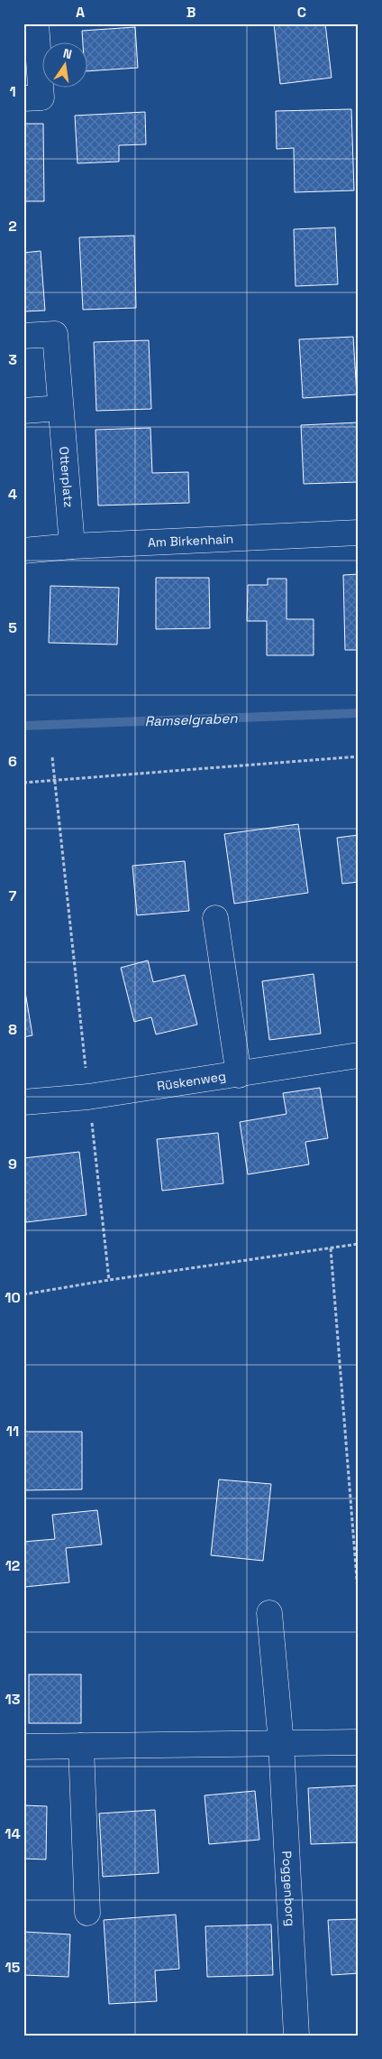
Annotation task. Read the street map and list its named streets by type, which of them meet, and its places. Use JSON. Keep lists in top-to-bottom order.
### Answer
{
  "streets": {
    "street": [
      "Otterplatz",
      "Am Birkenhain",
      "Rüskenweg",
      "Poggenborg"
    ]
  },
  "crossings": [
    ["Otterplatz", "Am Birkenhain"]
  ],
  "water": ["Ramselgraben"],
  "north": "top",
  "grid": {
    "columns": ["A", "B", "C"],
    "rows": [
      "1",
      "2",
      "3",
      "4",
      "5",
      "6",
      "7",
      "8",
      "9",
      "10",
      "11",
      "12",
      "13",
      "14",
      "15"
    ]
  }
}
